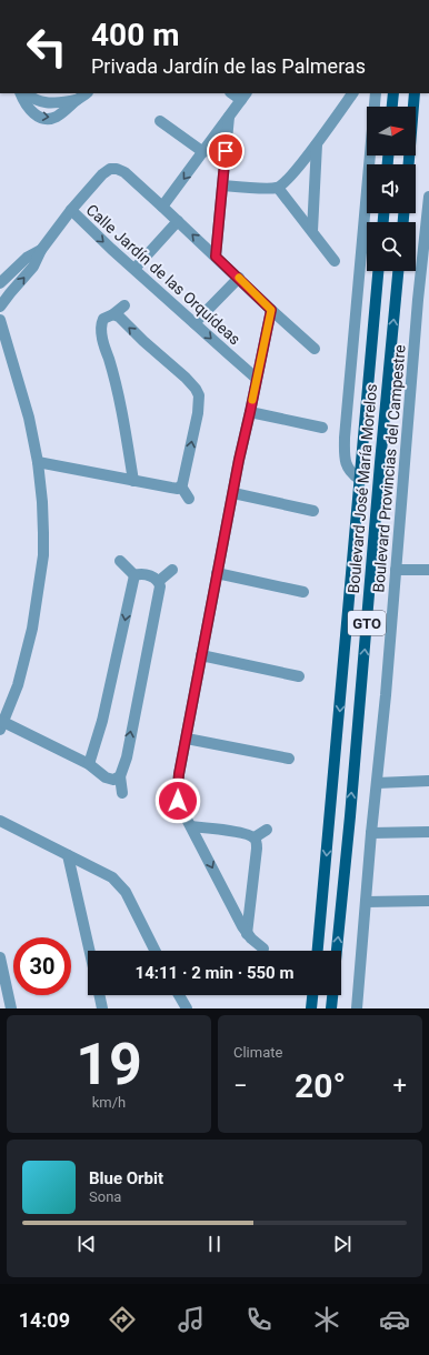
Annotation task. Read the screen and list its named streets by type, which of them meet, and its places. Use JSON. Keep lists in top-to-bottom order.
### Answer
{
  "streets": {
    "main road": ["Boulevard José María Morelos", "GTO"],
    "street": ["Calle Jardín de las Orquídeas", "Boulevard Provincias del Campestre"]
  },
  "north": "right",
  "page": {
    "turn": ["400 m", "Privada Jardín de las Palmeras"],
    "limit": "30",
    "trip": "14:11 · 2 min · 550 m",
    "tile": [
      ["19", "km/h"],
      "Climate"
    ],
    "heat": ["−", "20°", "+"],
    "song": ["Blue Orbit", "Sona"],
    "tabs": "14:09"
  }
}
